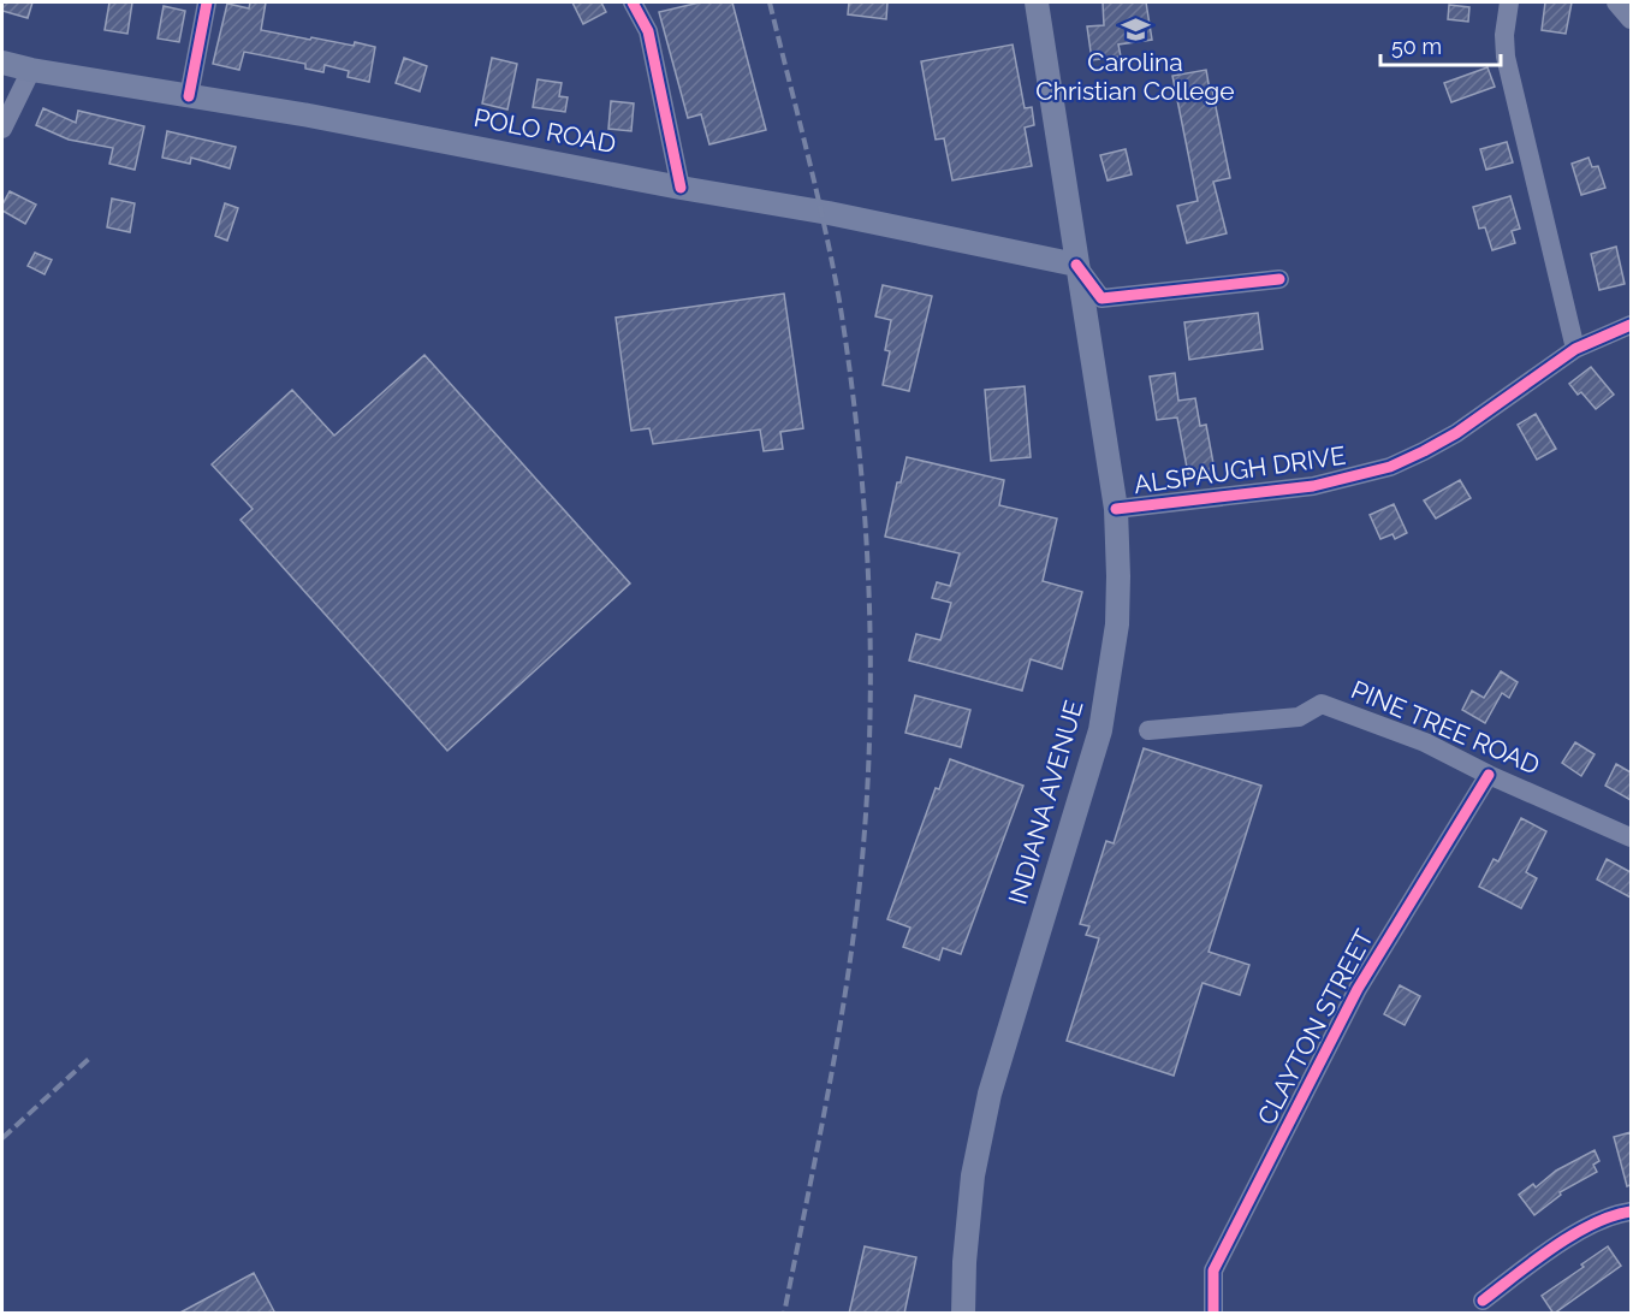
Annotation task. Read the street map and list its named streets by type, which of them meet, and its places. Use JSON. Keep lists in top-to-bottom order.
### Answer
{
  "streets": {
    "main road": ["POLO ROAD", "INDIANA AVENUE"],
    "street": ["ALSPAUGH DRIVE", "PINE TREE ROAD", "CLAYTON STREET"]
  },
  "crossings": [
    ["POLO ROAD", "INDIANA AVENUE"],
    ["ALSPAUGH DRIVE", "INDIANA AVENUE"],
    ["PINE TREE ROAD", "CLAYTON STREET"]
  ],
  "places": {
    "school or university": ["Carolina Christian College"]
  },
  "scale_bar": "50 m"
}
